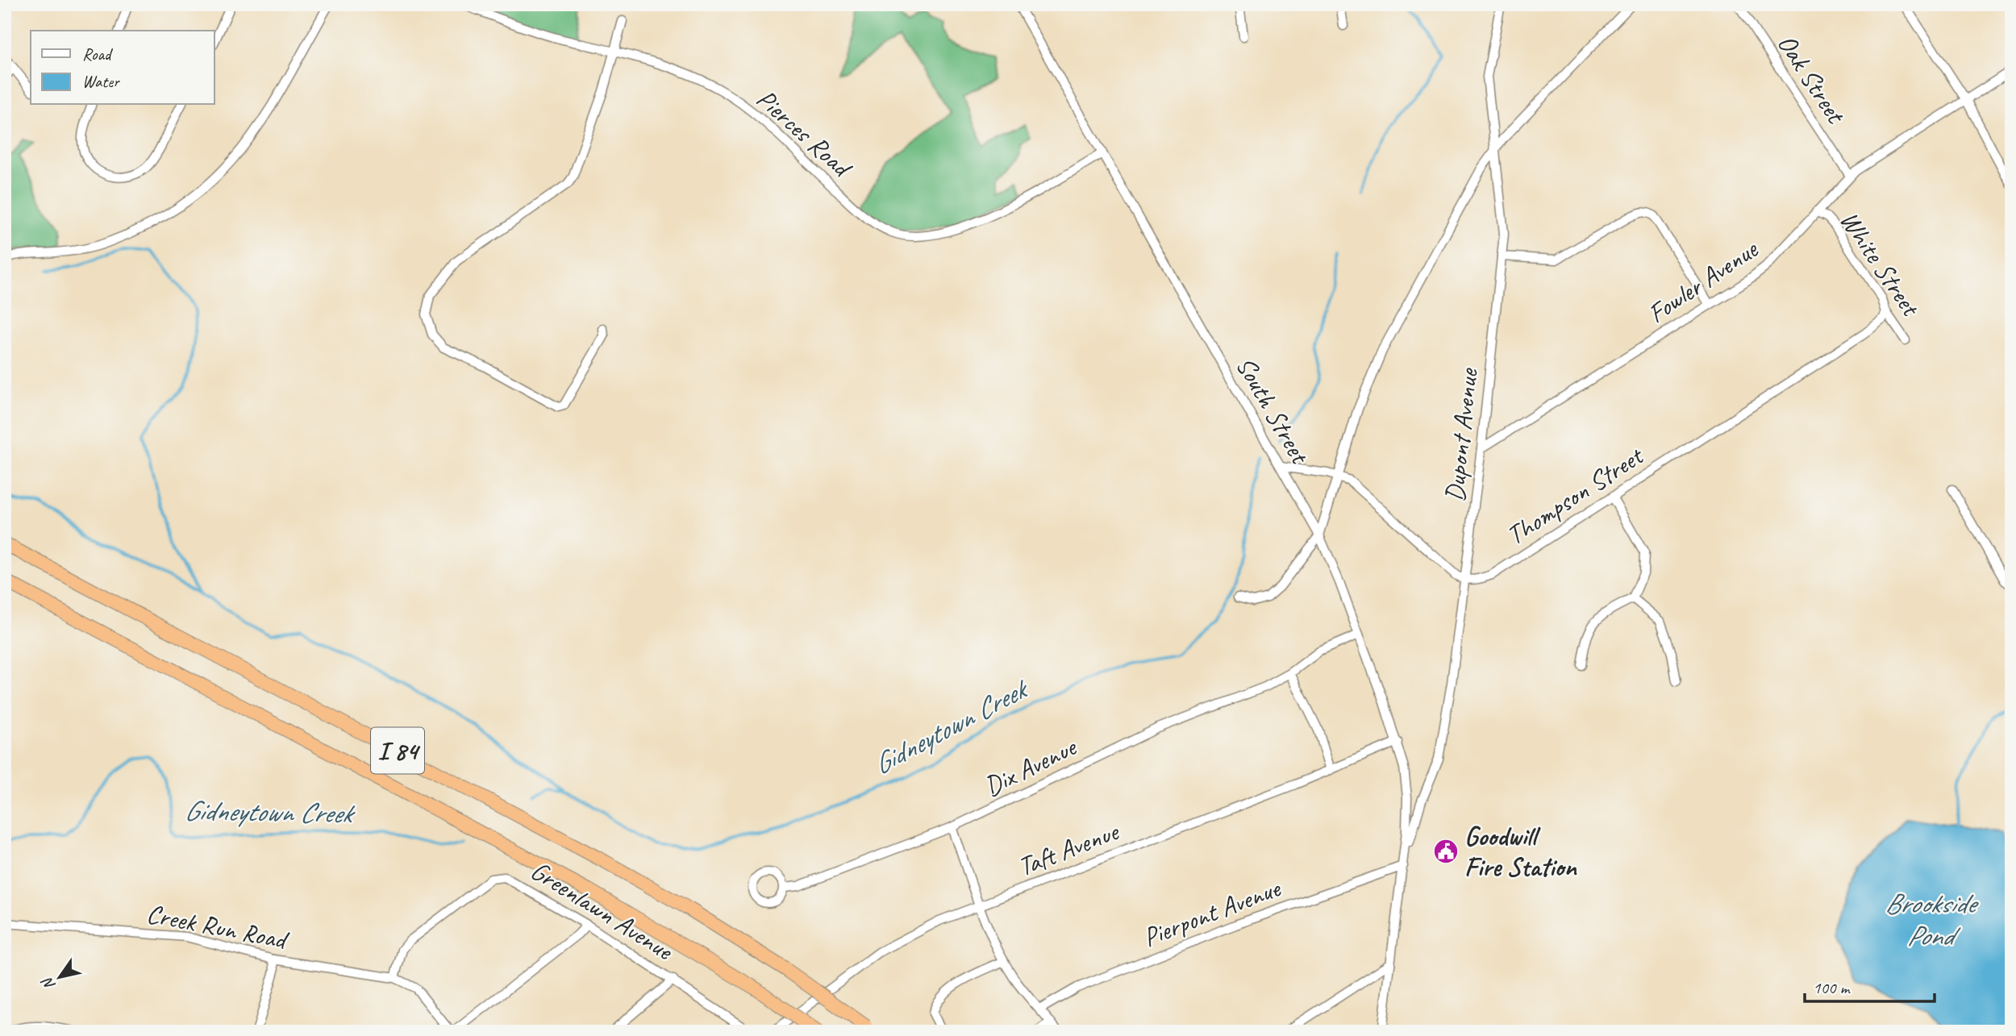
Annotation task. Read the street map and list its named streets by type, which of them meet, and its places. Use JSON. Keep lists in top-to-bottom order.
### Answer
{
  "streets": {
    "highway": ["I 84"],
    "street": [
      "Oak Street",
      "Pierces Road",
      "White Street",
      "Fowler Avenue",
      "South Street",
      "Dupont Avenue",
      "Thompson Street",
      "Dix Avenue",
      "Taft Avenue",
      "Greenlawn Avenue",
      "Pierpont Avenue",
      "Creek Run Road"
    ]
  },
  "crossings": [
    ["Oak Street", "Fowler Avenue"],
    ["Pierces Road", "South Street"],
    ["White Street", "Fowler Avenue"],
    ["White Street", "Thompson Street"],
    ["Fowler Avenue", "Dupont Avenue"],
    ["South Street", "Dupont Avenue"],
    ["South Street", "Dix Avenue"],
    ["South Street", "Taft Avenue"],
    ["South Street", "Pierpont Avenue"],
    ["Dupont Avenue", "Thompson Street"],
    ["Dupont Avenue", "Pierpont Avenue"],
    ["Greenlawn Avenue", "Creek Run Road"]
  ],
  "water": ["Gidneytown Creek", "Brookside Pond"],
  "places": {
    "public building": ["Goodwill Fire Station"]
  },
  "legend": ["Road", "Water"],
  "scale_bar": "100 m",
  "north": "bottom left"
}
